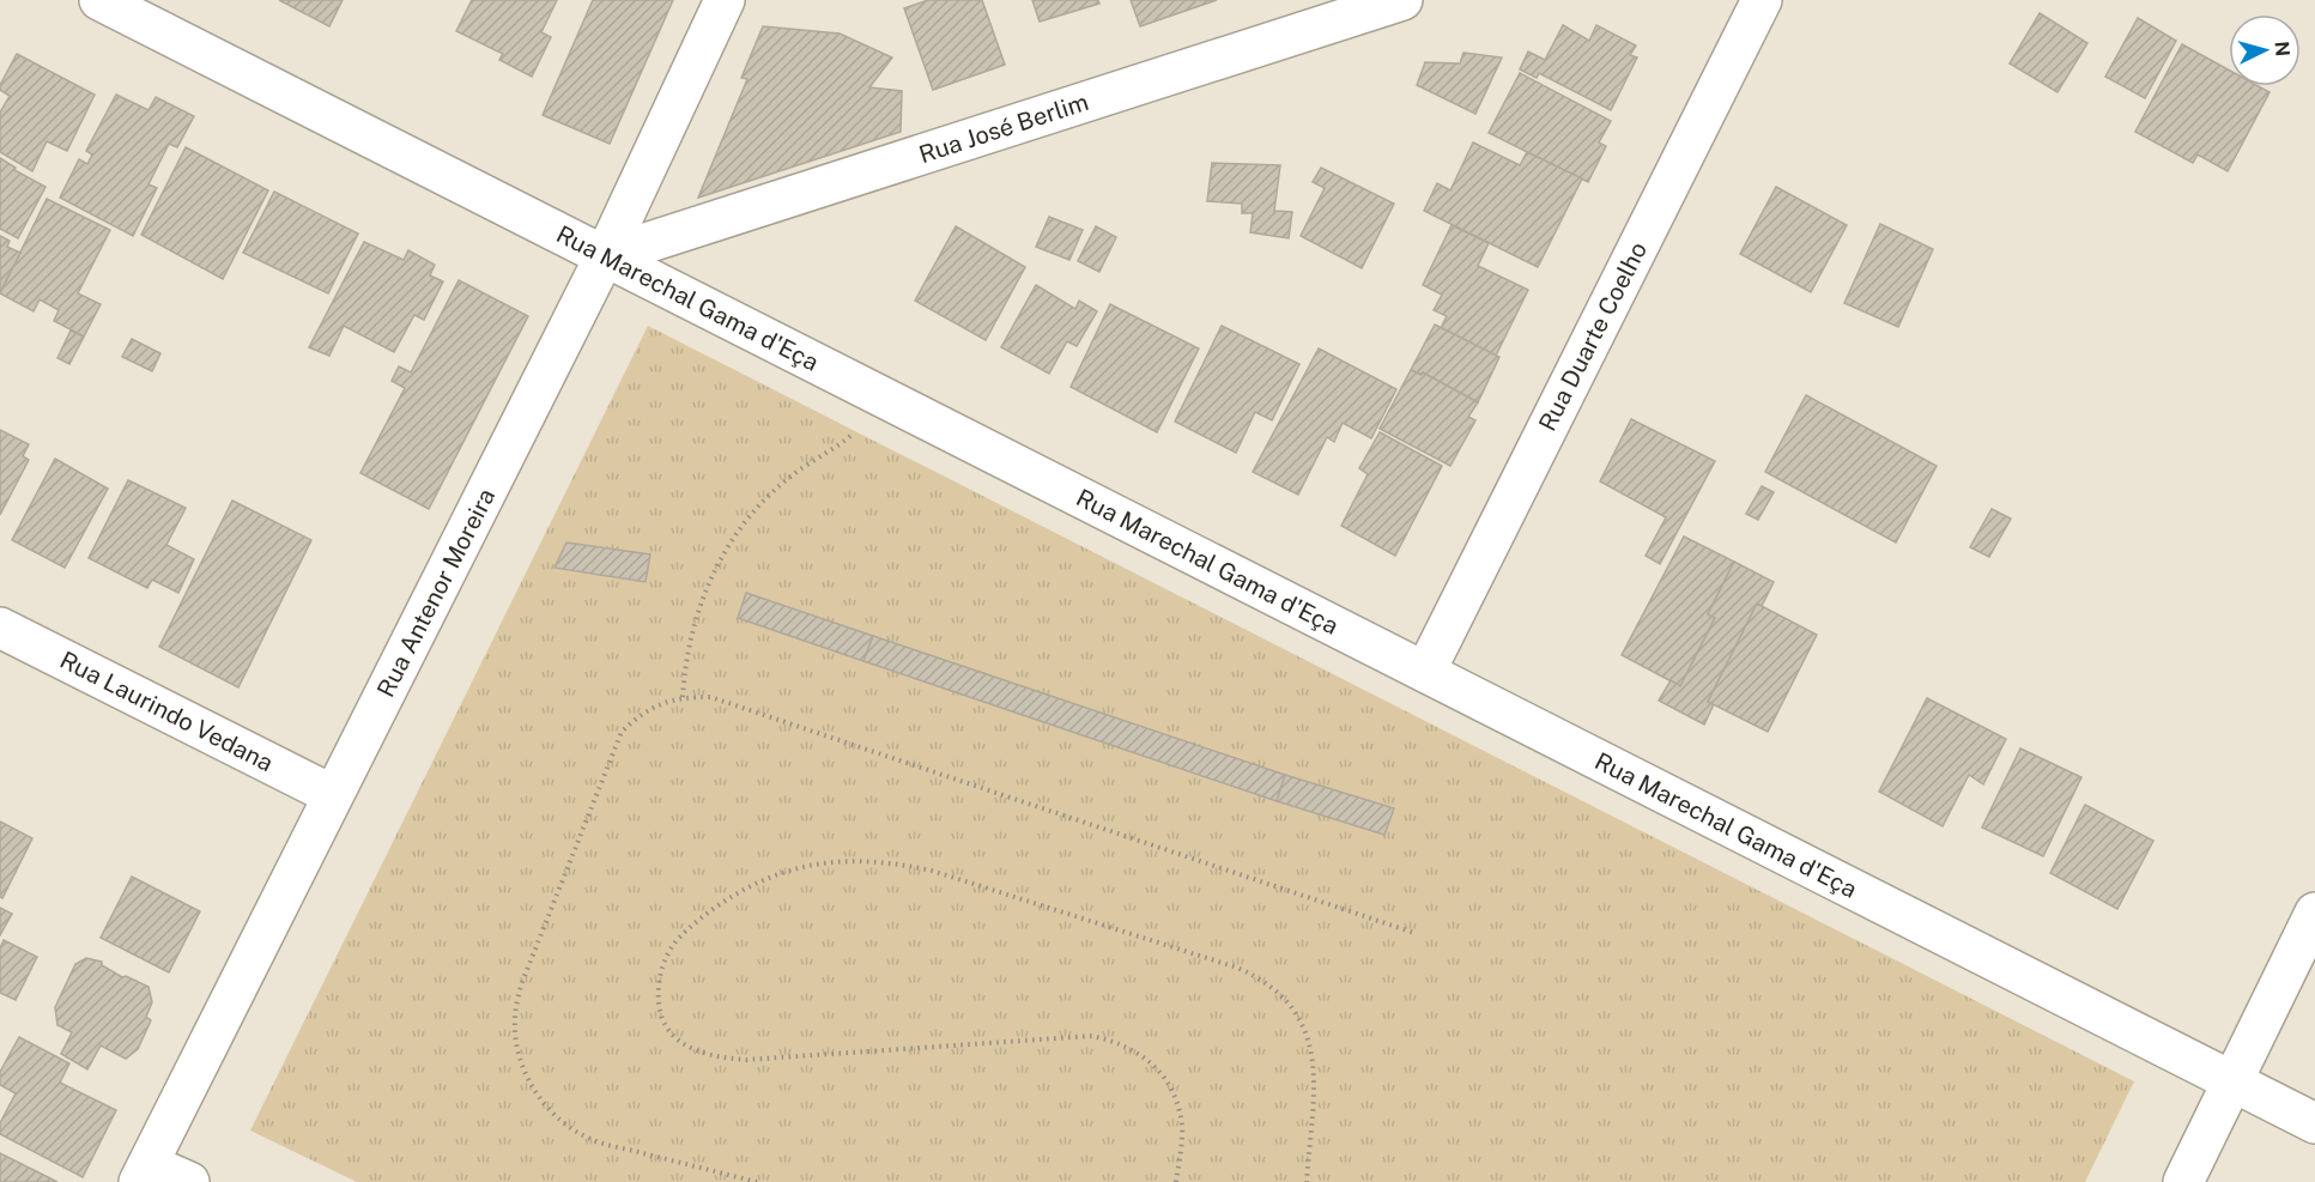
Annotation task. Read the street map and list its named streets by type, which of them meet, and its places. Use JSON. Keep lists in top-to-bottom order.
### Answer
{
  "streets": {
    "street": [
      "Rua José Berlim",
      "Rua Marechal Gama d'Eça",
      "Rua Duarte Coelho",
      "Rua Antenor Moreira",
      "Rua Laurindo Vedana"
    ]
  },
  "crossings": [
    ["Rua José Berlim", "Rua Marechal Gama d'Eça"],
    ["Rua José Berlim", "Rua Antenor Moreira"],
    ["Rua Marechal Gama d'Eça", "Rua Duarte Coelho"],
    ["Rua Marechal Gama d'Eça", "Rua Antenor Moreira"],
    ["Rua Antenor Moreira", "Rua Laurindo Vedana"]
  ],
  "north": "right"
}
